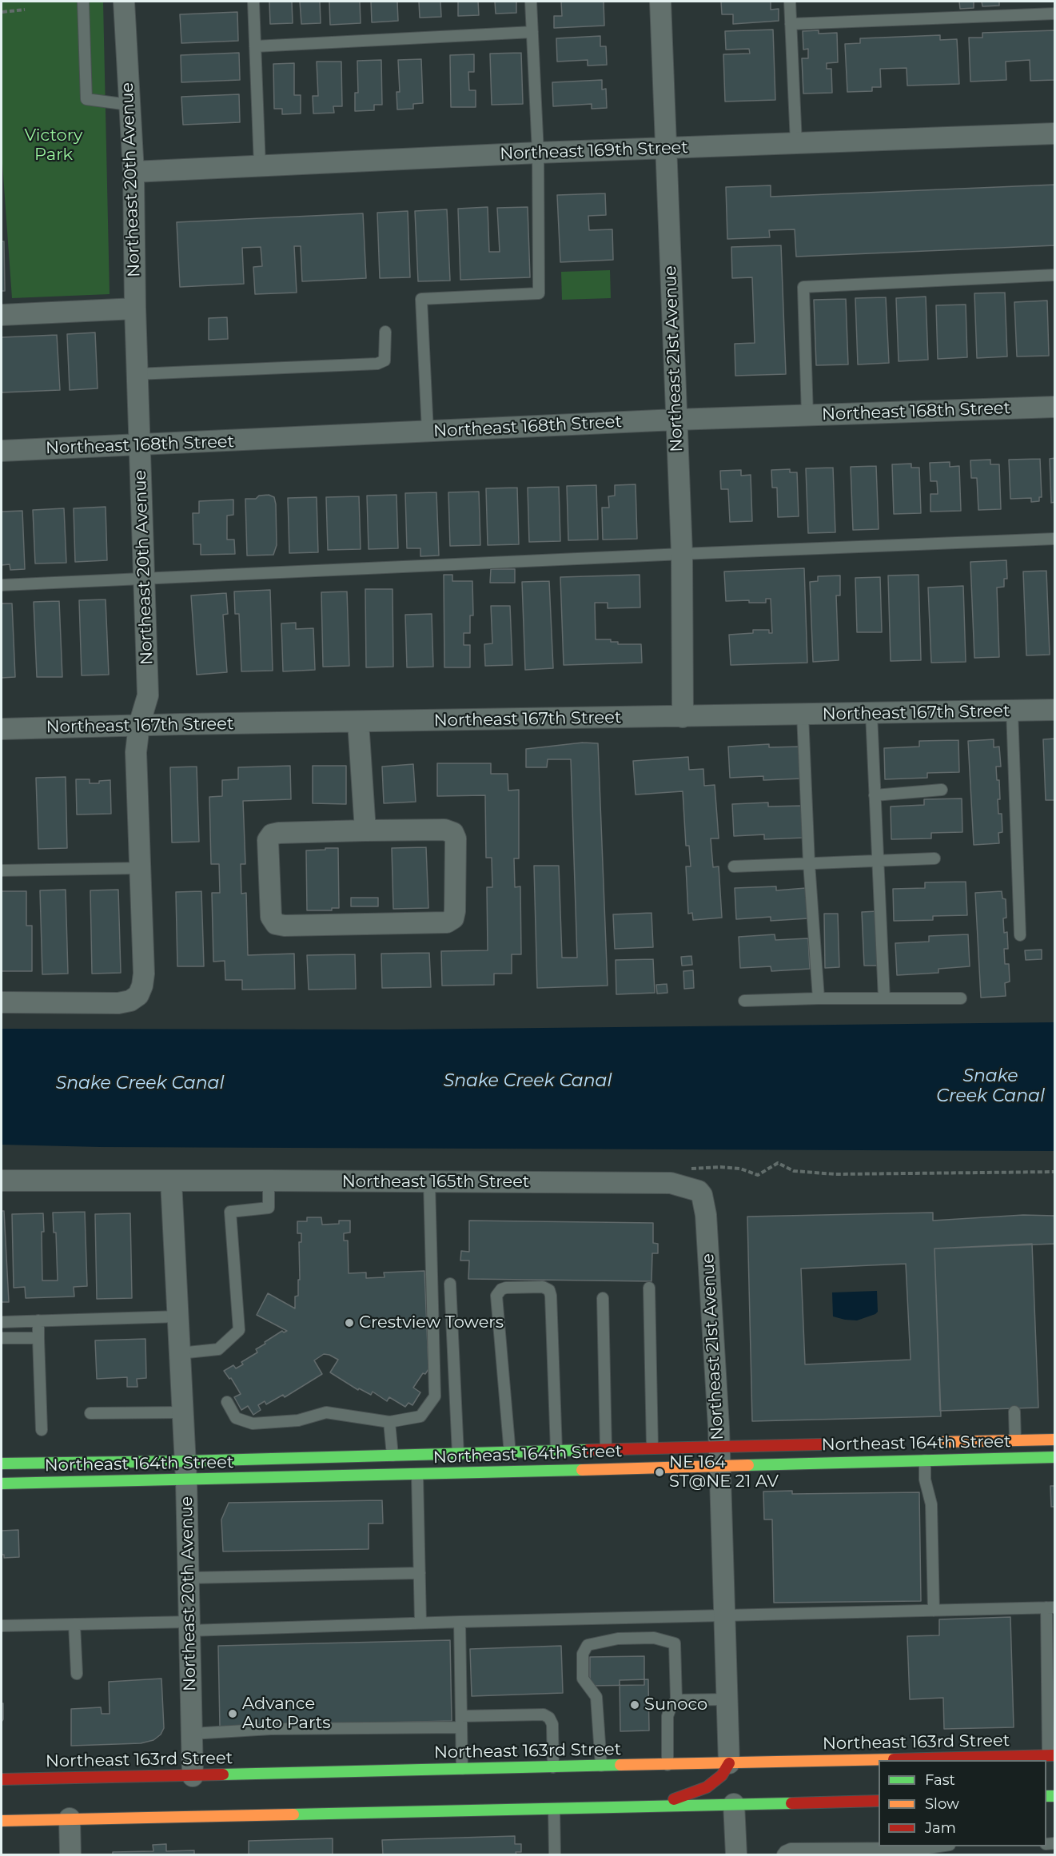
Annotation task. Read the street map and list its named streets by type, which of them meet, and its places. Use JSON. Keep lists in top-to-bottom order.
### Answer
{
  "streets": {
    "main road": ["Northeast 164th Street", "Northeast 163rd Street"],
    "street": [
      "Northeast 169th Street",
      "Northeast 20th Avenue",
      "Northeast 21st Avenue",
      "Northeast 168th Street",
      "Northeast 167th Street",
      "Northeast 165th Street"
    ]
  },
  "crossings": [
    ["Northeast 169th Street", "Northeast 20th Avenue"],
    ["Northeast 169th Street", "Northeast 21st Avenue"],
    ["Northeast 20th Avenue", "Northeast 168th Street"],
    ["Northeast 20th Avenue", "Northeast 167th Street"],
    ["Northeast 20th Avenue", "Northeast 165th Street"],
    ["Northeast 20th Avenue", "Northeast 164th Street"],
    ["Northeast 20th Avenue", "Northeast 163rd Street"],
    ["Northeast 21st Avenue", "Northeast 168th Street"],
    ["Northeast 21st Avenue", "Northeast 167th Street"],
    ["Northeast 21st Avenue", "Northeast 165th Street"],
    ["Northeast 21st Avenue", "Northeast 164th Street"],
    ["Northeast 21st Avenue", "Northeast 163rd Street"]
  ],
  "water": ["Snake Creek Canal"],
  "parks": ["Victory Park"],
  "places": [
    "Crestview Towers",
    "NE 164 ST@NE 21 AV",
    "Sunoco",
    "Advance Auto Parts"
  ],
  "legend": ["Fast", "Slow", "Jam"]
}
